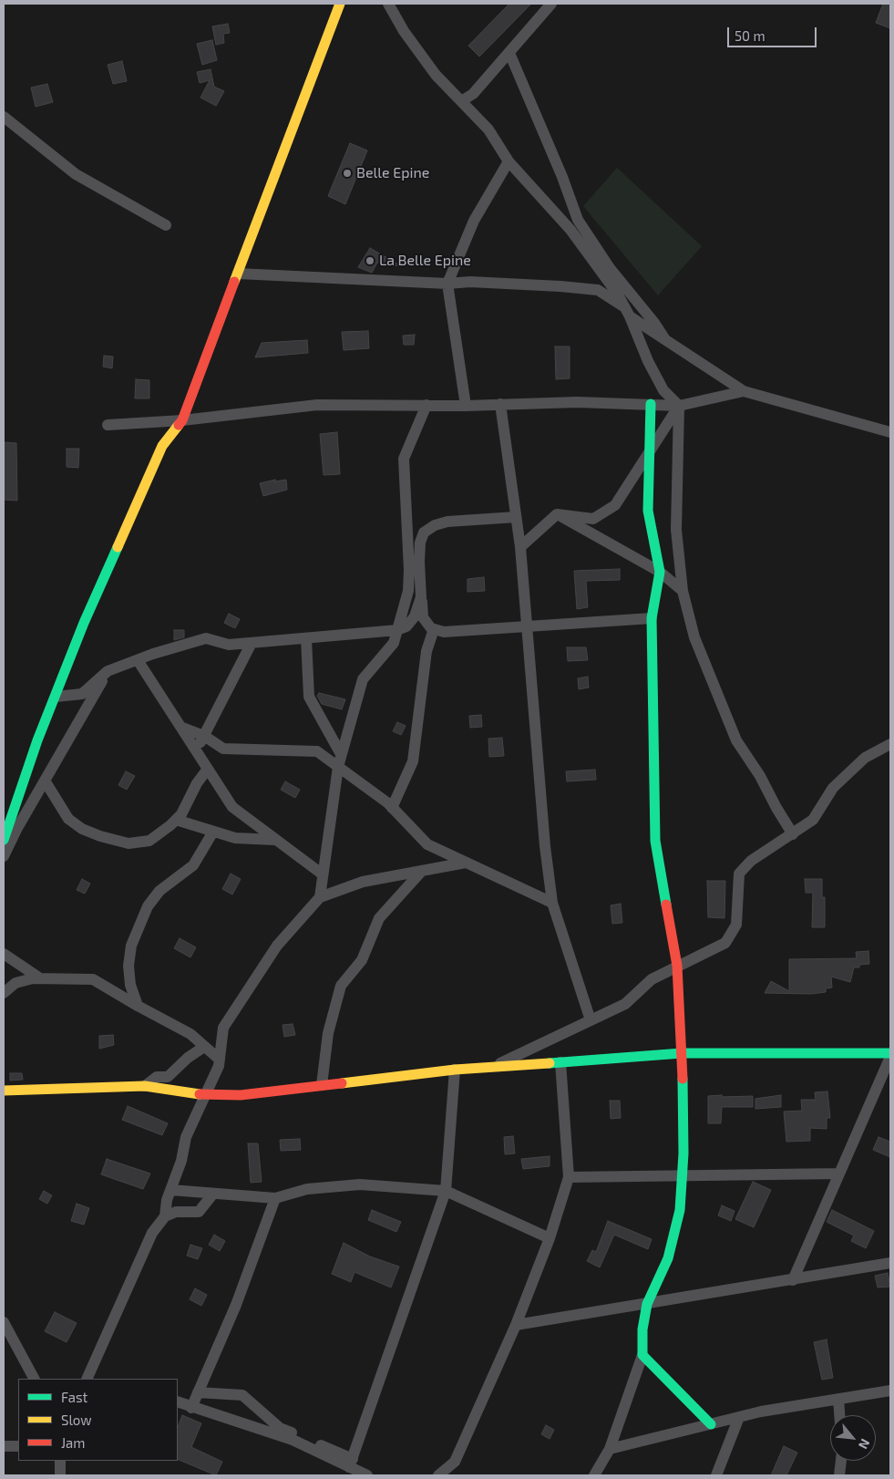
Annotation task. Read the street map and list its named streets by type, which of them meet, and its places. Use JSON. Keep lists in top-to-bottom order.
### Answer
{
  "places": ["Belle Epine", "La Belle Epine"],
  "legend": ["Fast", "Slow", "Jam"],
  "scale_bar": "50 m",
  "north": "bottom right"
}
